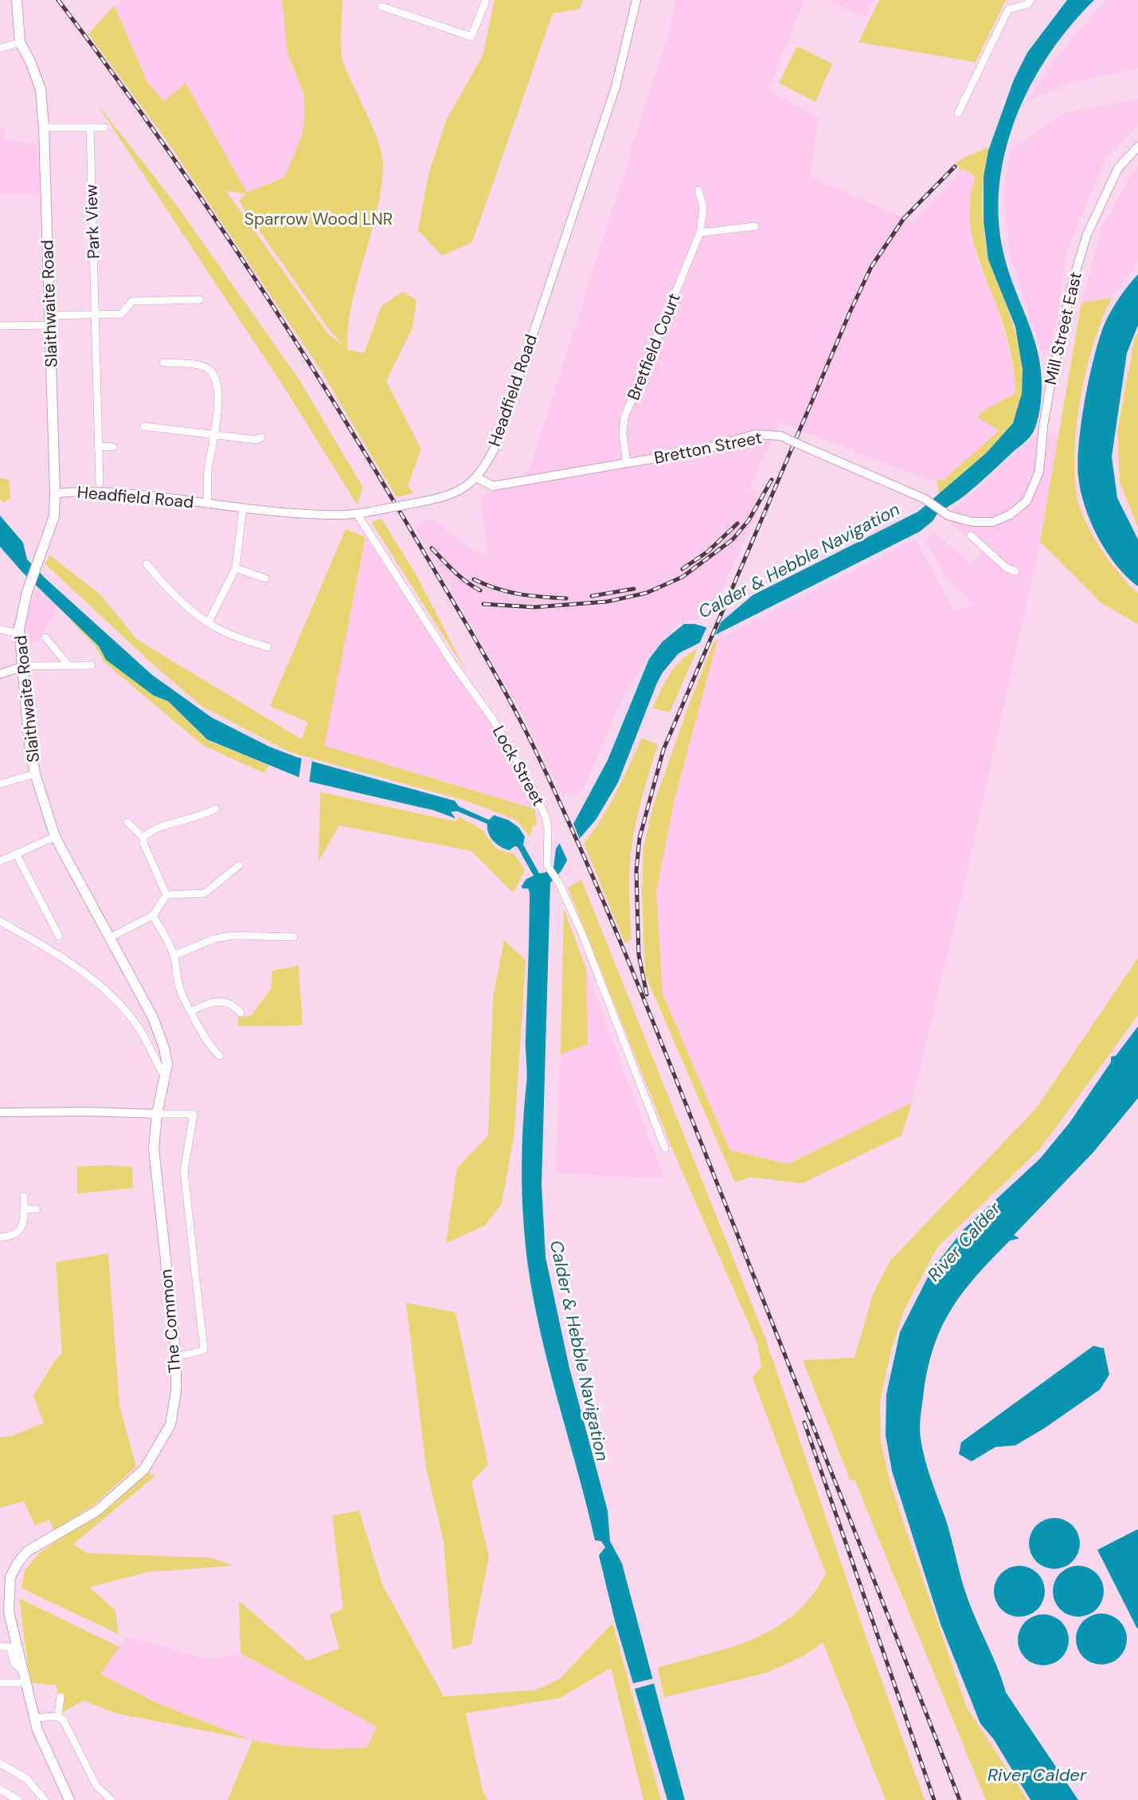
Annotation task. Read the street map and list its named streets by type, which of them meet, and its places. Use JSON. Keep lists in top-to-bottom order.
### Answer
{
  "streets": {
    "main road": ["Slaithwaite Road", "The Common"],
    "street": [
      "Park View",
      "Mill Street East",
      "Bretfield Court",
      "Headfield Road",
      "Bretton Street",
      "Lock Street"
    ]
  },
  "crossings": [
    ["Slaithwaite Road", "Headfield Road"],
    ["Slaithwaite Road", "The Common"],
    ["Mill Street East", "Bretton Street"],
    ["Bretfield Court", "Bretton Street"],
    ["Headfield Road", "Bretton Street"],
    ["Headfield Road", "Lock Street"]
  ],
  "water": ["Calder & Hebble Navigation", "River Calder"],
  "parks": ["Sparrow Wood LNR"]
}
